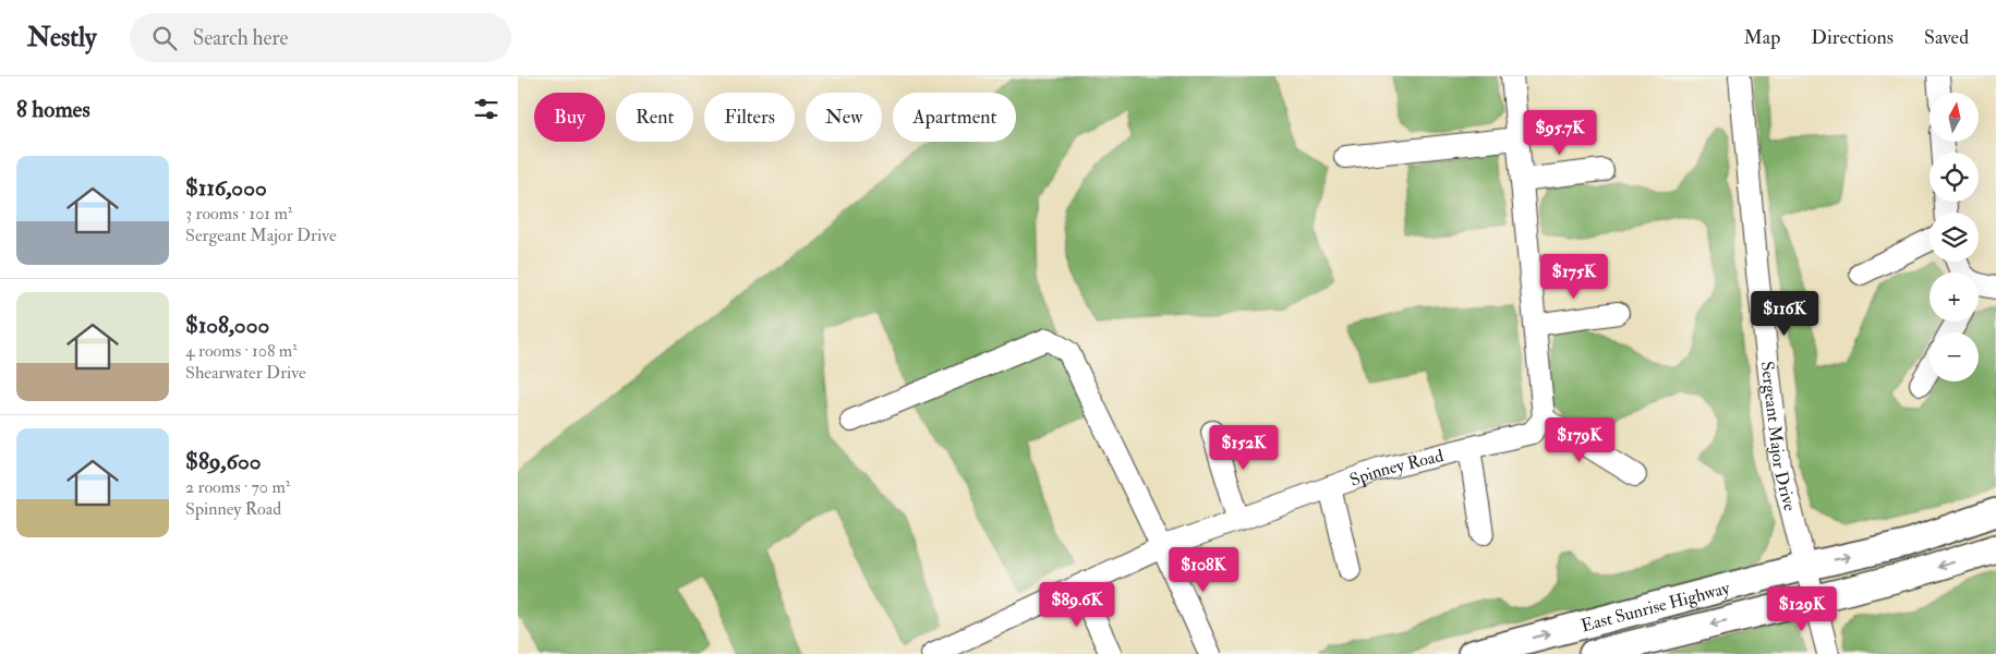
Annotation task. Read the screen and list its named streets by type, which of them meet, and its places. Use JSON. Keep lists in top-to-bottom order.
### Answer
{
  "streets": {
    "main road": ["East Sunrise Highway"],
    "street": ["Sergeant Major Drive", "Spinney Road"]
  },
  "crossings": [
    ["Sergeant Major Drive", "East Sunrise Highway"]
  ],
  "north": "top",
  "page": {
    "header": "Nestly",
    "search": "Search here",
    "nav": ["Map", "Directions", "Saved"],
    "heading": "8 homes",
    "map_buttons": ["+", "−"],
    "chip": [
      "Buy",
      "Rent",
      "Filters",
      "New",
      "Apartment"
    ],
    "price": [
      "$95.7K",
      "$175K",
      "$116K",
      "$179K",
      "$152K",
      "$108K",
      "$89.6K",
      "$129K"
    ],
    "list": [
      {
        "name": "$116,000",
        "note": "3 rooms · 101 m² · Sergeant Major Drive"
      },
      {
        "name": "$108,000",
        "note": "4 rooms · 108 m² · Shearwater Drive"
      },
      {
        "name": "$89,600",
        "note": "2 rooms · 70 m² · Spinney Road"
      }
    ]
  }
}
